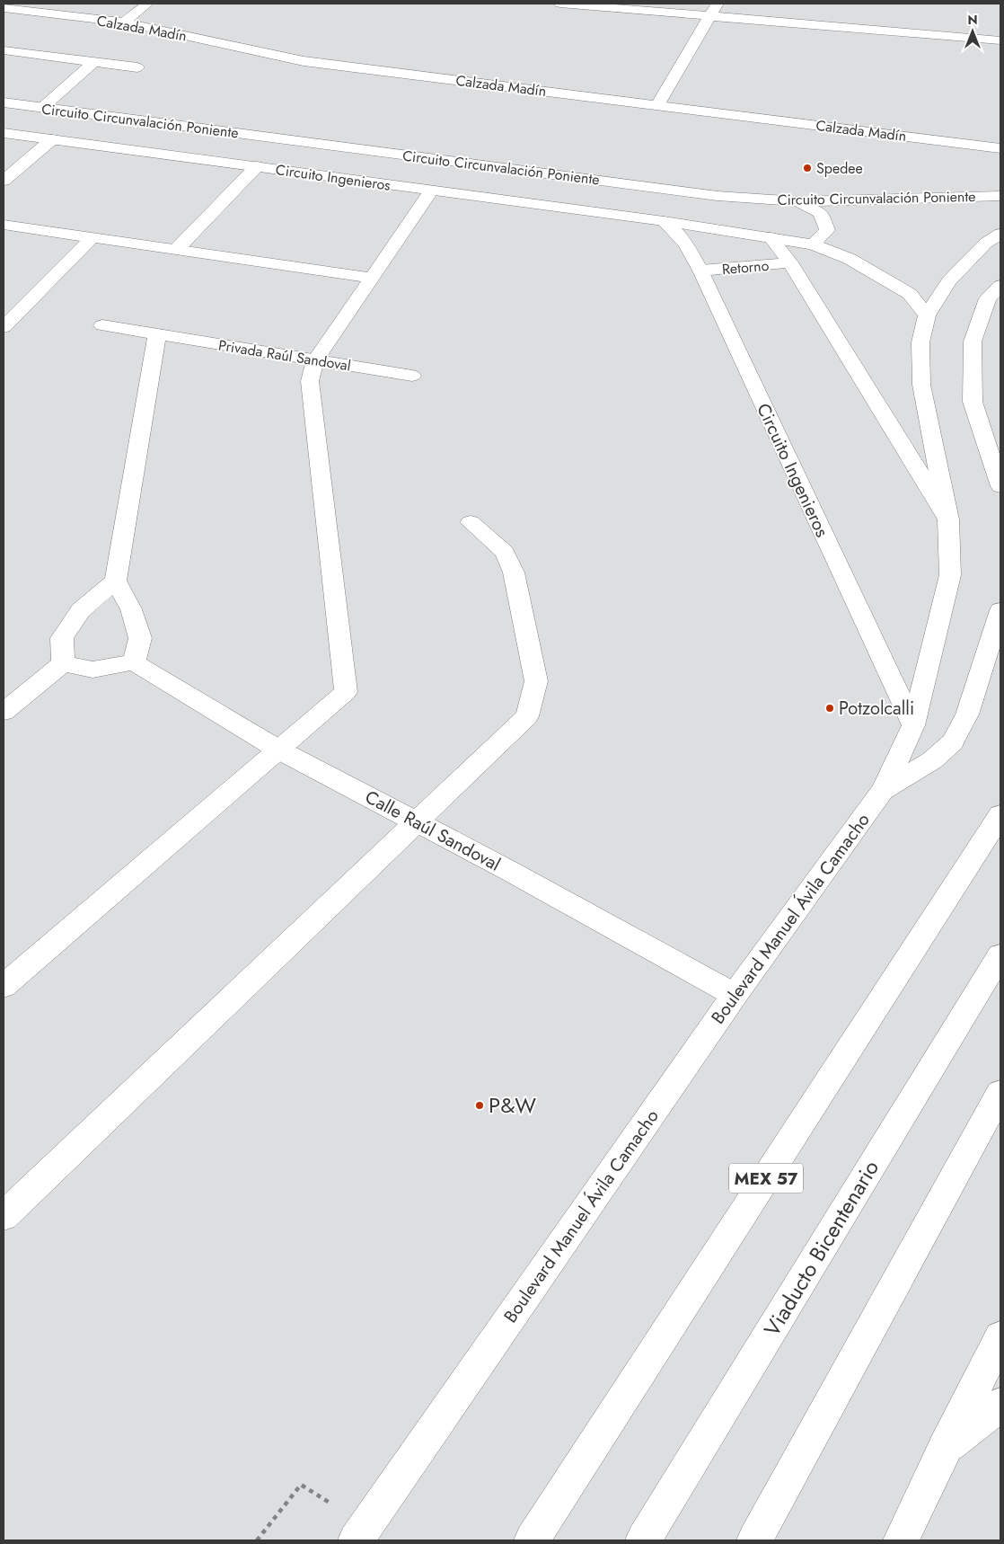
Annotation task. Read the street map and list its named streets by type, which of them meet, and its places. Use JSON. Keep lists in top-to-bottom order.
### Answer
{
  "streets": {
    "main road": [
      "Calzada Madín",
      "Circuito Circunvalación Poniente",
      "Circuito Ingenieros",
      "Retorno",
      "Privada Raúl Sandoval",
      "Calle Raúl Sandoval",
      "Boulevard Manuel Ávila Camacho",
      "MEX 57",
      "Viaducto Bicentenario"
    ]
  },
  "crossings": [
    ["Circuito Ingenieros", "Retorno"],
    ["Circuito Ingenieros", "Boulevard Manuel Ávila Camacho"],
    ["Calle Raúl Sandoval", "Boulevard Manuel Ávila Camacho"]
  ],
  "places": ["Spedee", "Potzolcalli", "P&W"],
  "north": "top"
}
